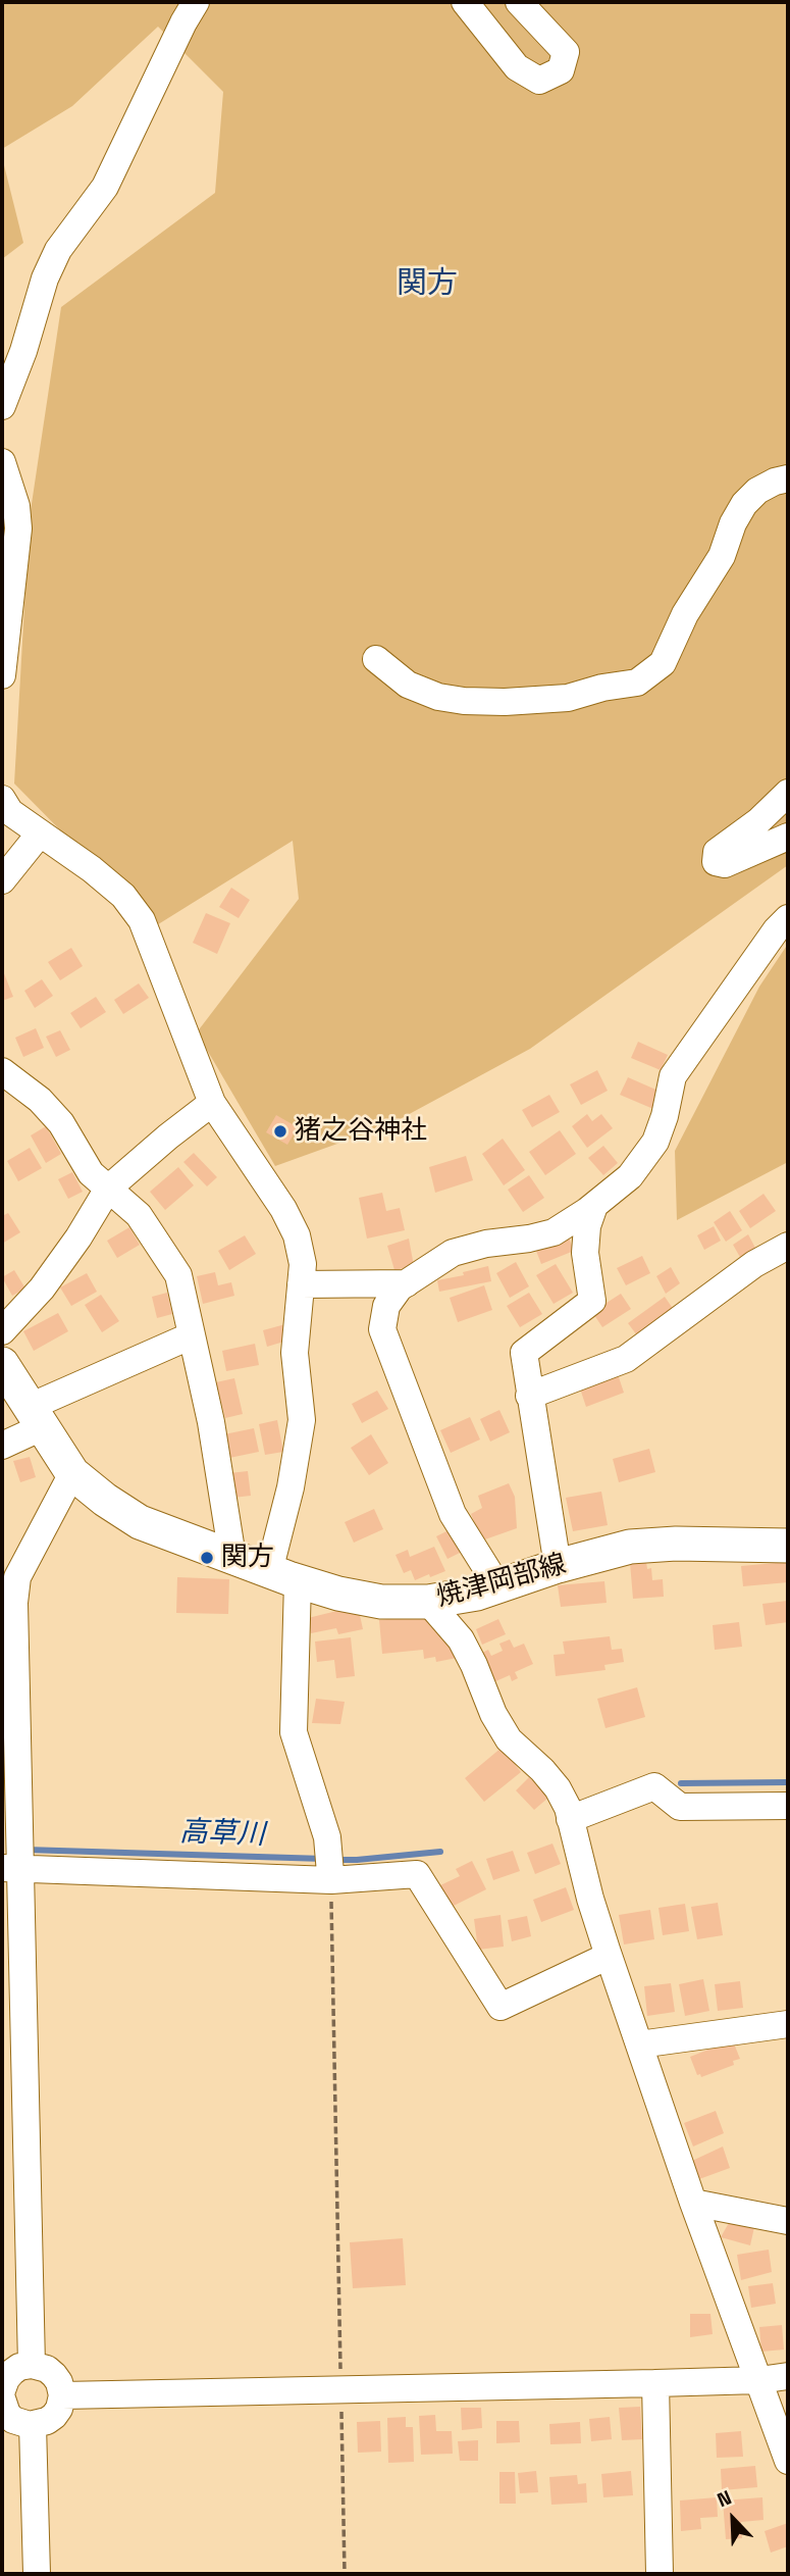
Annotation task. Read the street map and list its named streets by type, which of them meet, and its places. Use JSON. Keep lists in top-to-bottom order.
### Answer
{
  "streets": {
    "main road": ["焼津岡部線"]
  },
  "districts": ["関方"],
  "water": ["高草川"],
  "places": ["猪之谷神社", "関方"],
  "north": "top left"
}
